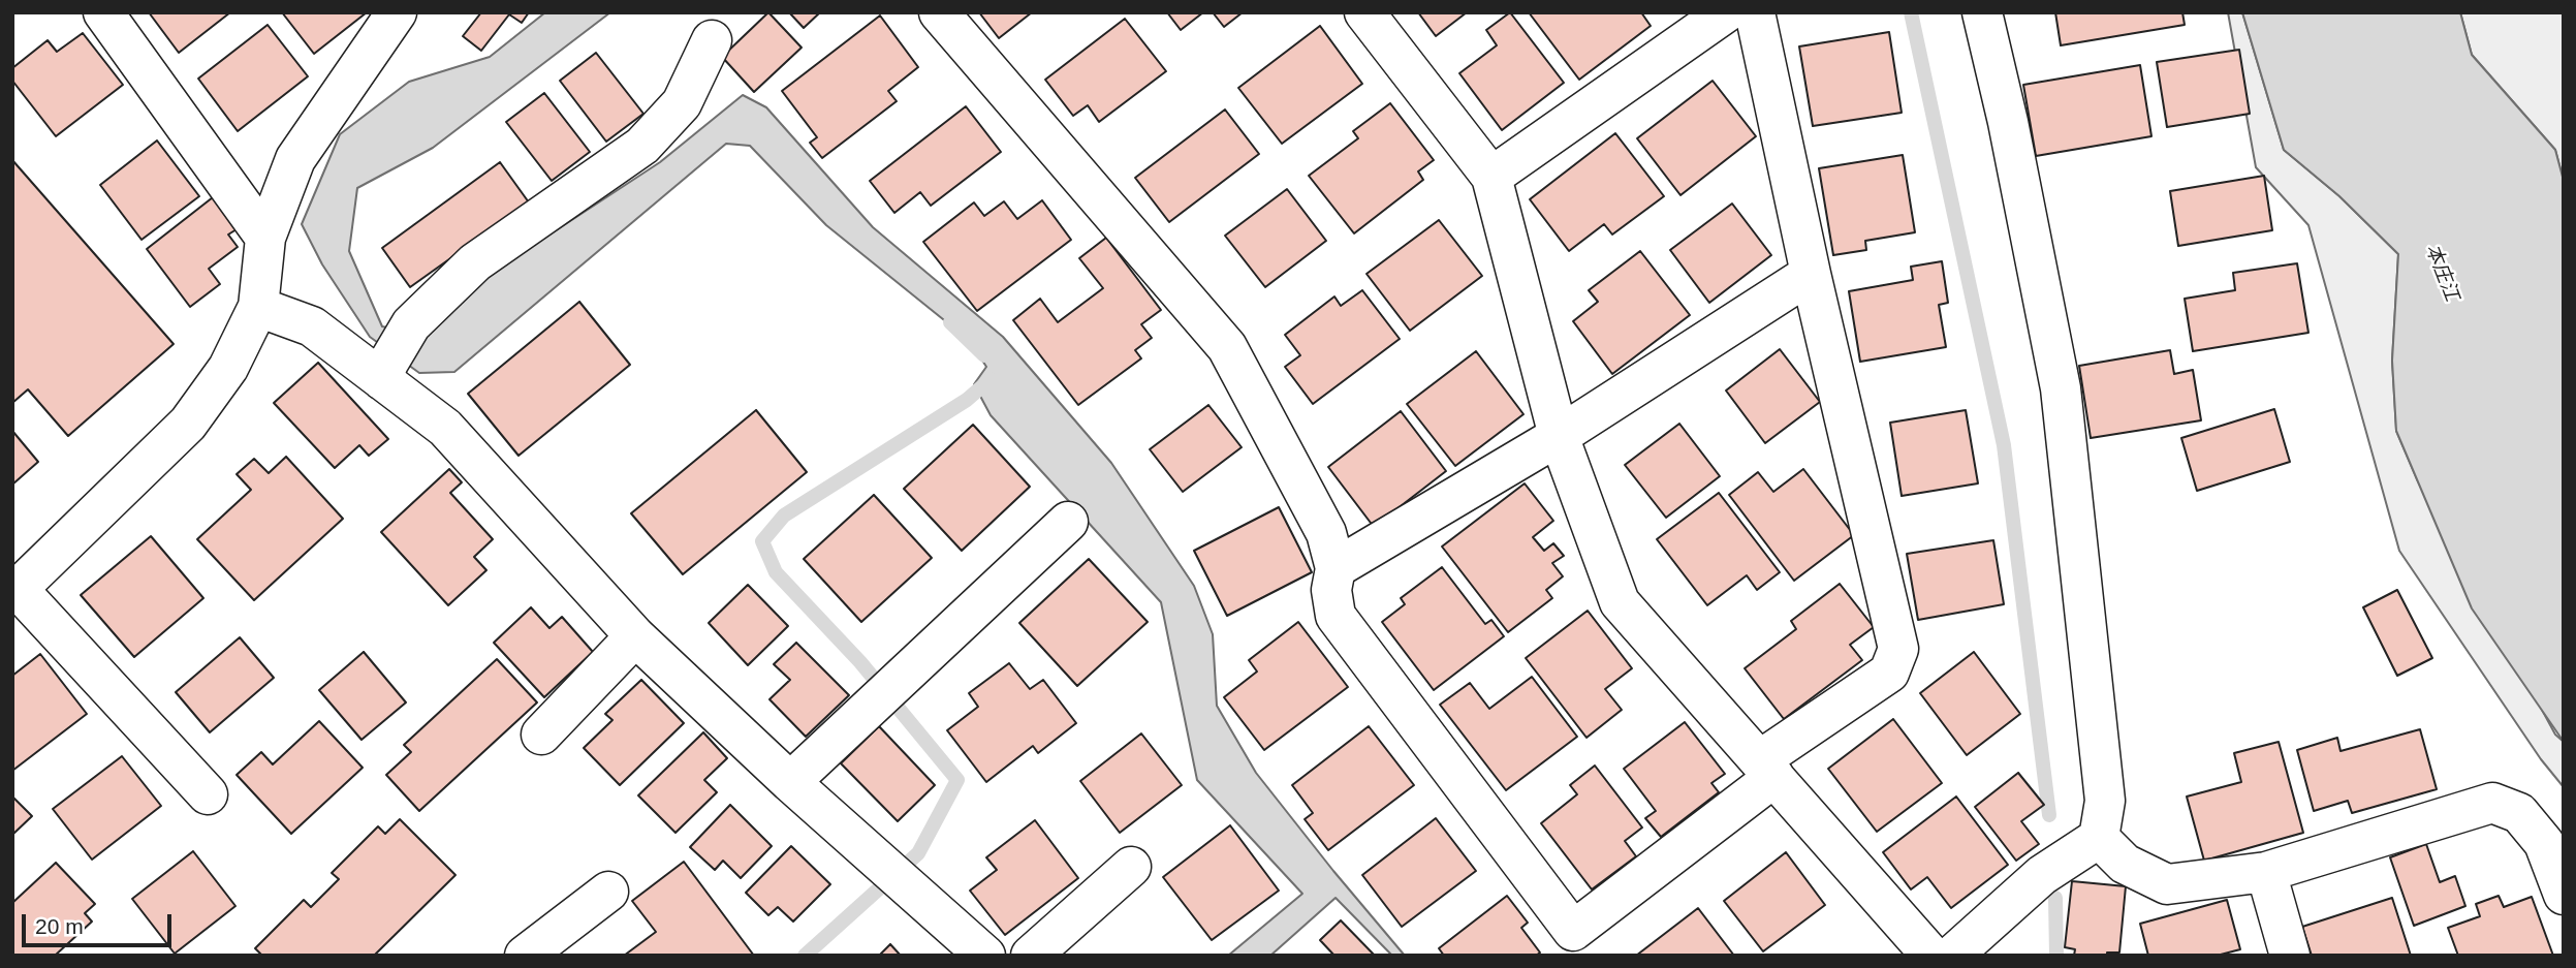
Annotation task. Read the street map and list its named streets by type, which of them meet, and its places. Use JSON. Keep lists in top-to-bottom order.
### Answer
{
  "water": ["本庄江"],
  "scale_bar": "20 m"
}
